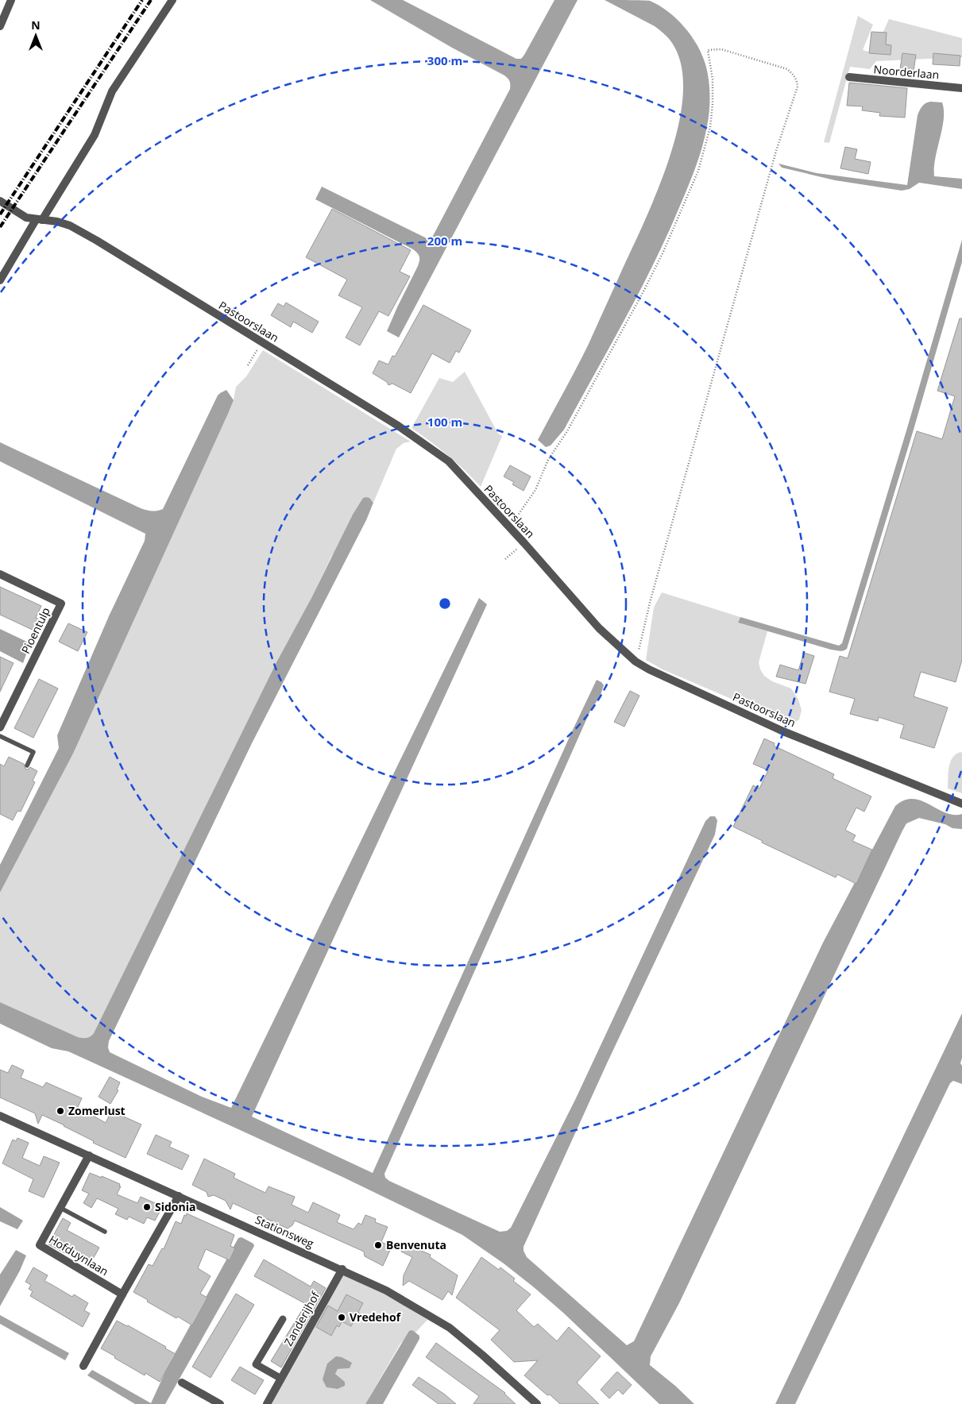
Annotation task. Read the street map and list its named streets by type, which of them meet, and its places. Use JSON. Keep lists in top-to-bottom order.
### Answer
{
  "streets": {
    "street": [
      "Noorderlaan",
      "Pastoorslaan",
      "Pioentulp",
      "Stationsweg",
      "Hofduynlaan",
      "Zanderijhof"
    ]
  },
  "crossings": [
    ["Stationsweg", "Hofduynlaan"],
    ["Stationsweg", "Zanderijhof"]
  ],
  "places": [
    "Zomerlust",
    "Sidonia",
    "Benvenuta",
    "Vredehof"
  ],
  "north": "top",
  "rings": ["300 m", "200 m", "100 m"]
}
